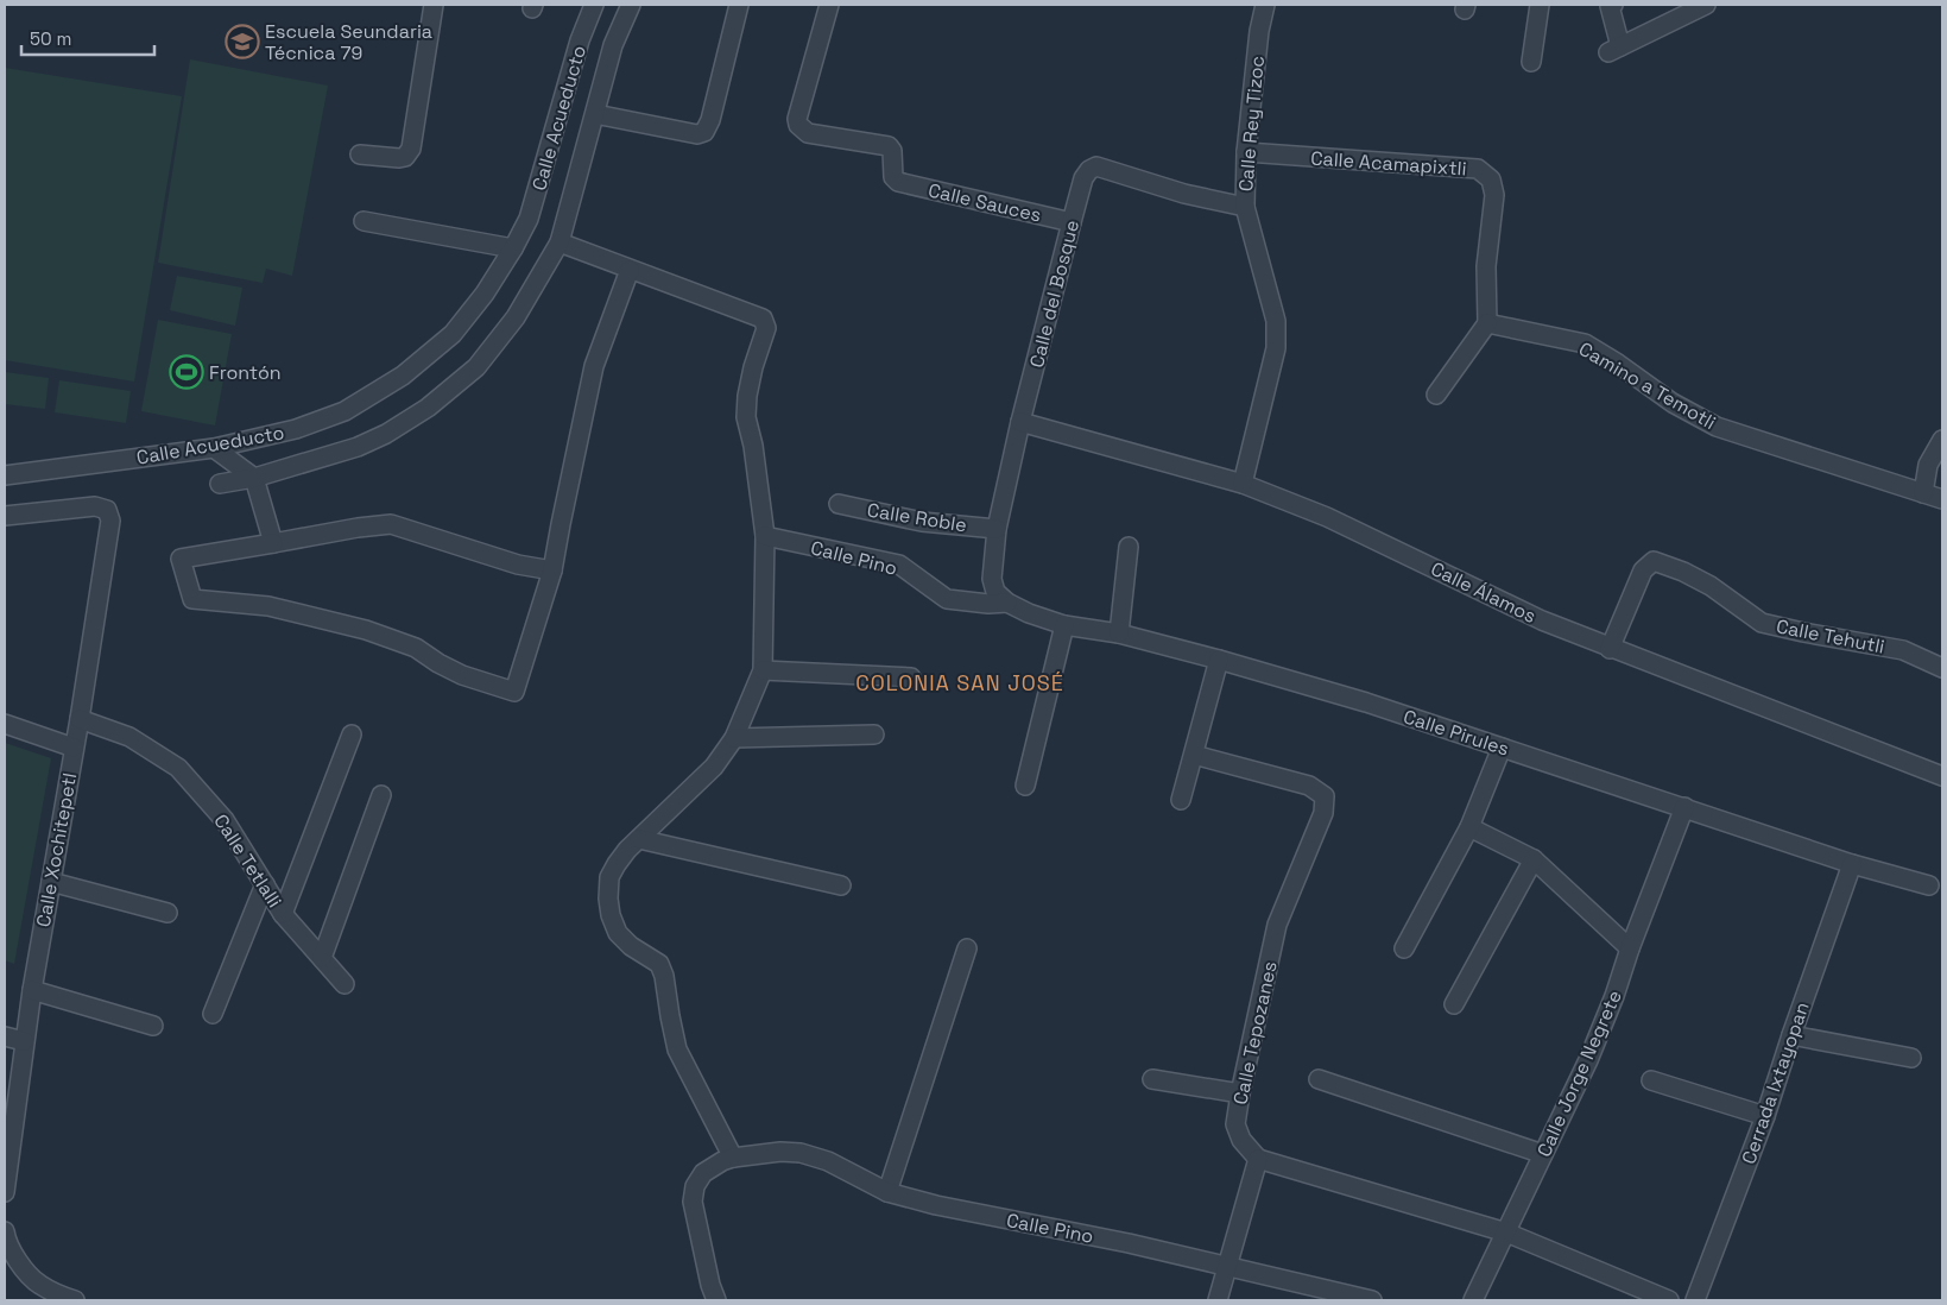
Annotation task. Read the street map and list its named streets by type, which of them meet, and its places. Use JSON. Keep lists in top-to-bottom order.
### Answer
{
  "streets": {
    "street": [
      "Calle Acueducto",
      "Calle Rey Tizoc",
      "Calle Acamapixtli",
      "Calle Sauces",
      "Calle del Bosque",
      "Camino a Temotli",
      "Calle Roble",
      "Calle Pino",
      "Calle Álamos",
      "Calle Tehutli",
      "Calle Pirules",
      "Calle Xochitepetl",
      "Calle Tetlalli",
      "Calle Tepozanes",
      "Calle Jorge Negrete",
      "Cerrada Ixtayopan"
    ]
  },
  "crossings": [
    ["Calle Rey Tizoc", "Calle Acamapixtli"],
    ["Calle Rey Tizoc", "Calle del Bosque"],
    ["Calle Rey Tizoc", "Calle Álamos"],
    ["Calle Acamapixtli", "Camino a Temotli"],
    ["Calle Sauces", "Calle del Bosque"],
    ["Calle del Bosque", "Calle Roble"],
    ["Calle del Bosque", "Calle Pino"],
    ["Calle del Bosque", "Calle Álamos"],
    ["Calle del Bosque", "Calle Pirules"],
    ["Calle Pino", "Calle Pirules"],
    ["Calle Álamos", "Calle Tehutli"],
    ["Calle Pirules", "Calle Jorge Negrete"],
    ["Calle Pirules", "Cerrada Ixtayopan"],
    ["Calle Xochitepetl", "Calle Tetlalli"]
  ],
  "districts": ["COLONIA SAN JOSÉ"],
  "places": {
    "school or university": ["Escuela Seundaria Técnica 79"],
    "sports": ["Frontón"]
  },
  "scale_bar": "50 m"
}
